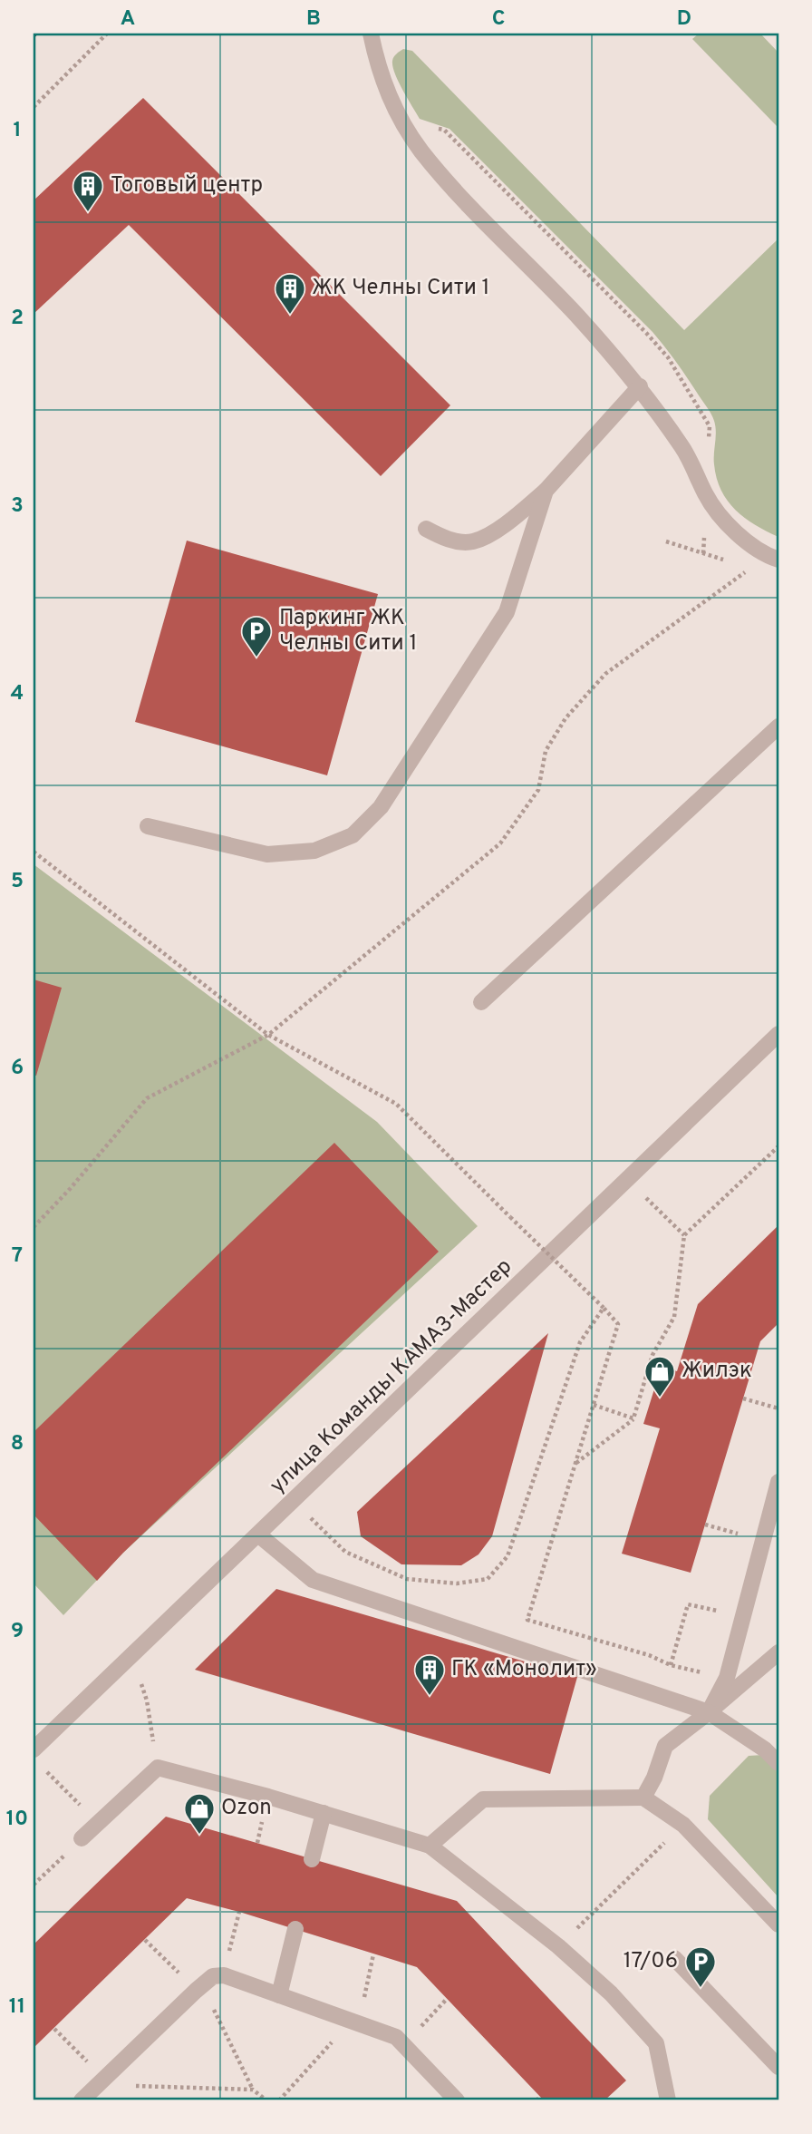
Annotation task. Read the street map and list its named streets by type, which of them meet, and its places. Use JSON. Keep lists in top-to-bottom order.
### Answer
{
  "streets": {
    "street": ["улица Команды КАМАЗ-Мастер"]
  },
  "places": {
    "building": ["Тоговый центр", "ЖК Челны Сити 1", "ГК «Монолит»"],
    "parking": ["Паркинг ЖК Челны Сити 1", "17/06"],
    "shop": ["Жилэк", "Ozon"]
  },
  "grid": {
    "columns": [
      "A",
      "B",
      "C",
      "D"
    ],
    "rows": [
      "1",
      "2",
      "3",
      "4",
      "5",
      "6",
      "7",
      "8",
      "9",
      "10",
      "11"
    ]
  }
}
